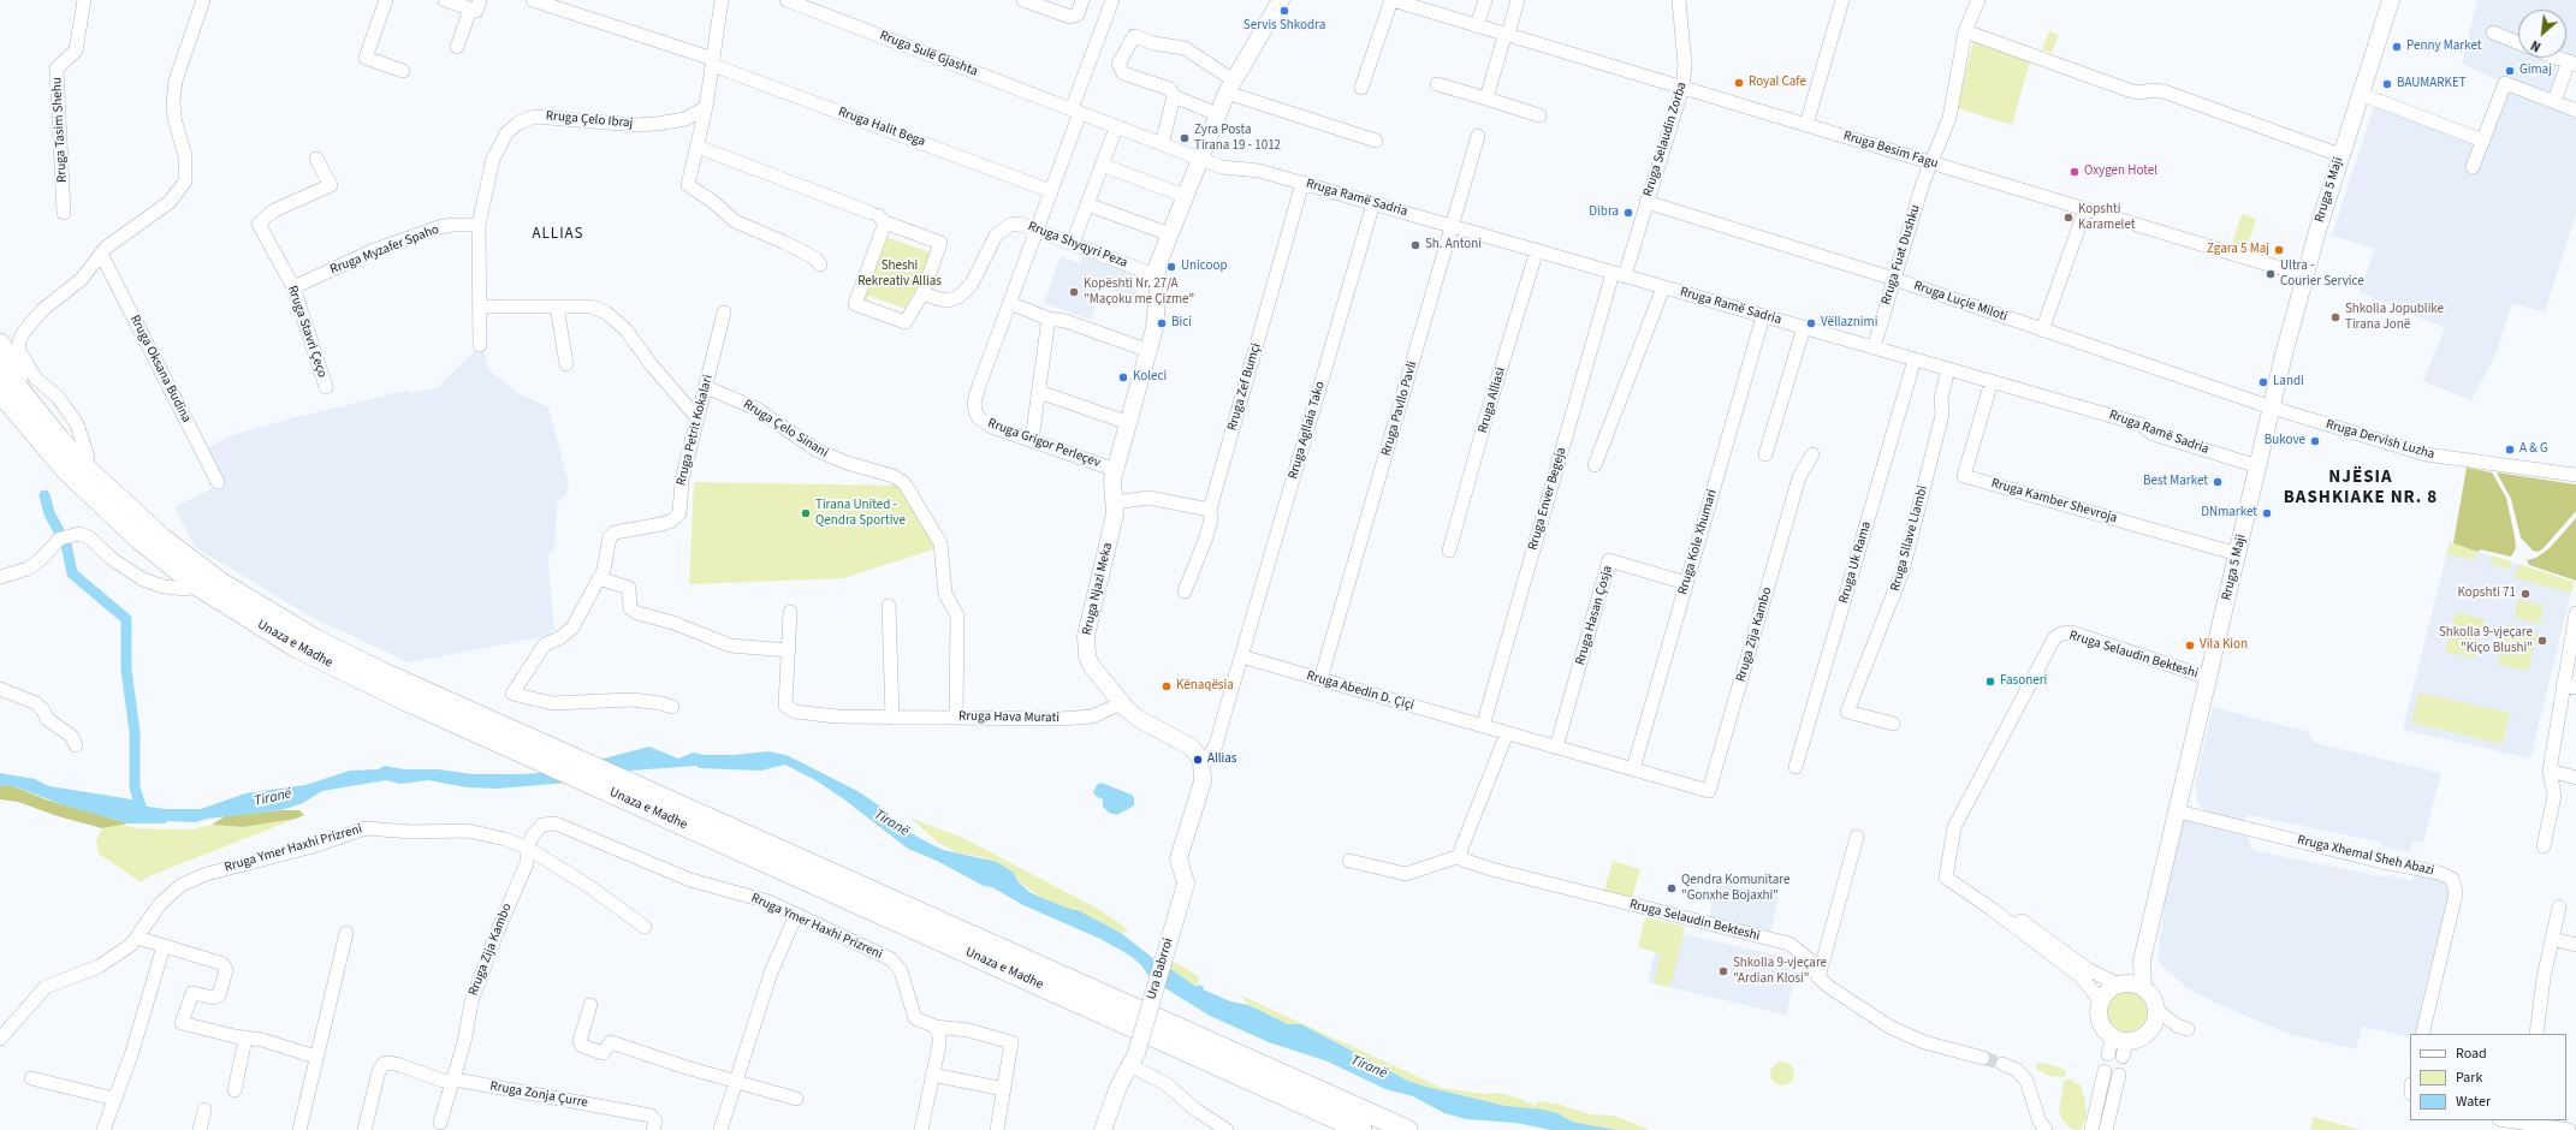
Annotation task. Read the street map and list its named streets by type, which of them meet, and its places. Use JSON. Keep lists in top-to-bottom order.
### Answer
{
  "streets": {
    "highway": ["Unaza e Madhe"],
    "main road": ["Rruga 5 Maji", "Rruga Njazi Meka", "Ura Babrroi"],
    "street": [
      "Rruga Sulë Gjashta",
      "Rruga Çelo Ibraj",
      "Rruga Halit Bega",
      "Rruga Tasim Shehu",
      "Rruga Selaudin Zorba",
      "Rruga Besim Fagu",
      "Rruga Ramë Sadria",
      "Rruga Shyqyri Peza",
      "Rruga Myzafer Spaho",
      "Rruga Fuat Dushku",
      "Rruga Luçie Miloti",
      "Rruga Stavri Çeço",
      "Rruga Oksana Budina",
      "Rruga Zef Bumçi",
      "Rruga Alliasi",
      "Rruga Pavllo Pavli",
      "Rruga Çelo Sinani",
      "Rruga Petrit Kokalari",
      "Rruga Agllaia Tako",
      "Rruga Dervish Luzha",
      "Rruga Grigor Perleçev",
      "Rruga Enver Begeja",
      "Rruga Kamber Shevroja",
      "Rruga Sllave Llambi",
      "Rruga Kole Xhumari",
      "Rruga Uk Rama",
      "Rruga Hasan Çosja",
      "Rruga Zija Kambo",
      "Rruga Selaudin Bekteshi",
      "Rruga Abedin D. Çiçi",
      "Rruga Hava Murati",
      "Rruga Ymer Haxhi Prizreni",
      "Rruga Xhemal Sheh Abazi",
      "Rruga Zonja Çurre"
    ]
  },
  "crossings": [
    ["Rruga Sulë Gjashta", "Rruga Ramë Sadria"],
    ["Rruga Sulë Gjashta", "Rruga Grigor Perleçev"],
    ["Rruga Sulë Gjashta", "Rruga Njazi Meka"],
    ["Rruga Çelo Ibraj", "Rruga Myzafer Spaho"],
    ["Rruga Halit Bega", "Rruga Grigor Perleçev"],
    ["Rruga Selaudin Zorba", "Rruga Besim Fagu"],
    ["Rruga Selaudin Zorba", "Rruga Ramë Sadria"],
    ["Rruga Selaudin Zorba", "Rruga Luçie Miloti"],
    ["Rruga Selaudin Zorba", "Rruga Enver Begeja"],
    ["Rruga Besim Fagu", "Rruga 5 Maji"],
    ["Rruga Besim Fagu", "Rruga Fuat Dushku"],
    ["Rruga 5 Maji", "Rruga Ramë Sadria"],
    ["Rruga 5 Maji", "Rruga Luçie Miloti"],
    ["Rruga 5 Maji", "Rruga Dervish Luzha"],
    ["Rruga 5 Maji", "Rruga Kamber Shevroja"],
    ["Rruga 5 Maji", "Rruga Selaudin Bekteshi"],
    ["Rruga 5 Maji", "Rruga Xhemal Sheh Abazi"],
    ["Rruga Ramë Sadria", "Rruga Fuat Dushku"],
    ["Rruga Ramë Sadria", "Rruga Zef Bumçi"],
    ["Rruga Ramë Sadria", "Rruga Alliasi"],
    ["Rruga Ramë Sadria", "Rruga Pavllo Pavli"],
    ["Rruga Ramë Sadria", "Rruga Agllaia Tako"],
    ["Rruga Ramë Sadria", "Rruga Enver Begeja"],
    ["Rruga Ramë Sadria", "Rruga Kamber Shevroja"],
    ["Rruga Ramë Sadria", "Rruga Sllave Llambi"],
    ["Rruga Ramë Sadria", "Rruga Kole Xhumari"],
    ["Rruga Ramë Sadria", "Rruga Uk Rama"],
    ["Rruga Ramë Sadria", "Rruga Njazi Meka"],
    ["Rruga Shyqyri Peza", "Rruga Grigor Perleçev"],
    ["Rruga Shyqyri Peza", "Rruga Njazi Meka"],
    ["Rruga Myzafer Spaho", "Rruga Stavri Çeço"],
    ["Rruga Fuat Dushku", "Rruga Luçie Miloti"],
    ["Rruga Luçie Miloti", "Rruga Dervish Luzha"],
    ["Rruga Pavllo Pavli", "Rruga Abedin D. Çiçi"],
    ["Rruga Çelo Sinani", "Rruga Petrit Kokalari"],
    ["Rruga Çelo Sinani", "Rruga Hava Murati"],
    ["Rruga Agllaia Tako", "Rruga Abedin D. Çiçi"],
    ["Rruga Grigor Perleçev", "Rruga Njazi Meka"],
    ["Rruga Enver Begeja", "Rruga Abedin D. Çiçi"],
    ["Rruga Kole Xhumari", "Rruga Hasan Çosja"],
    ["Rruga Kole Xhumari", "Rruga Abedin D. Çiçi"],
    ["Rruga Njazi Meka", "Rruga Hava Murati"],
    ["Rruga Njazi Meka", "Ura Babrroi"],
    ["Rruga Hasan Çosja", "Rruga Abedin D. Çiçi"],
    ["Rruga Zija Kambo", "Rruga Abedin D. Çiçi"],
    ["Rruga Zija Kambo", "Rruga Ymer Haxhi Prizreni"],
    ["Rruga Zija Kambo", "Rruga Zonja Çurre"]
  ],
  "districts": ["ALLIAS", "NJËSIA BASHKIAKE NR. 8"],
  "water": ["Tiranë"],
  "parks": ["Sheshi Rekreativ Allias"],
  "places": [
    "Servis Shkodra",
    "Penny Market",
    "Gimaj",
    "Royal Cafe",
    "BAUMARKET",
    "Zyra Posta Tirana 19 - 1012",
    "Oxygen Hotel",
    "Dibra",
    "Kopshti Karamelet",
    "Sh. Antoni",
    "Zgara 5 Maj",
    "Unicoop",
    "Ultra - Courier Service",
    "Kopështi Nr. 27/A \"Maçoku me Çizme\"",
    "Shkolla Jopublike Tirana Jonë",
    "Bici",
    "Vëllaznimi",
    "Koleci",
    "Landi",
    "Bukove",
    "A & G",
    "Best Market",
    "Tirana United - Qendra Sportive",
    "DNmarket",
    "Kopshti 71",
    "Shkolla 9-vjeçare \"Kiço Blushi\"",
    "Vila Kion",
    "Fasoneri",
    "Kënaqësia",
    "Allias",
    "Qendra Komunitare \"Gonxhe Bojaxhi\"",
    "Shkolla 9-vjeçare \"Ardian Klosi\""
  ],
  "legend": ["Road", "Park", "Water"],
  "north": "bottom left"
}
